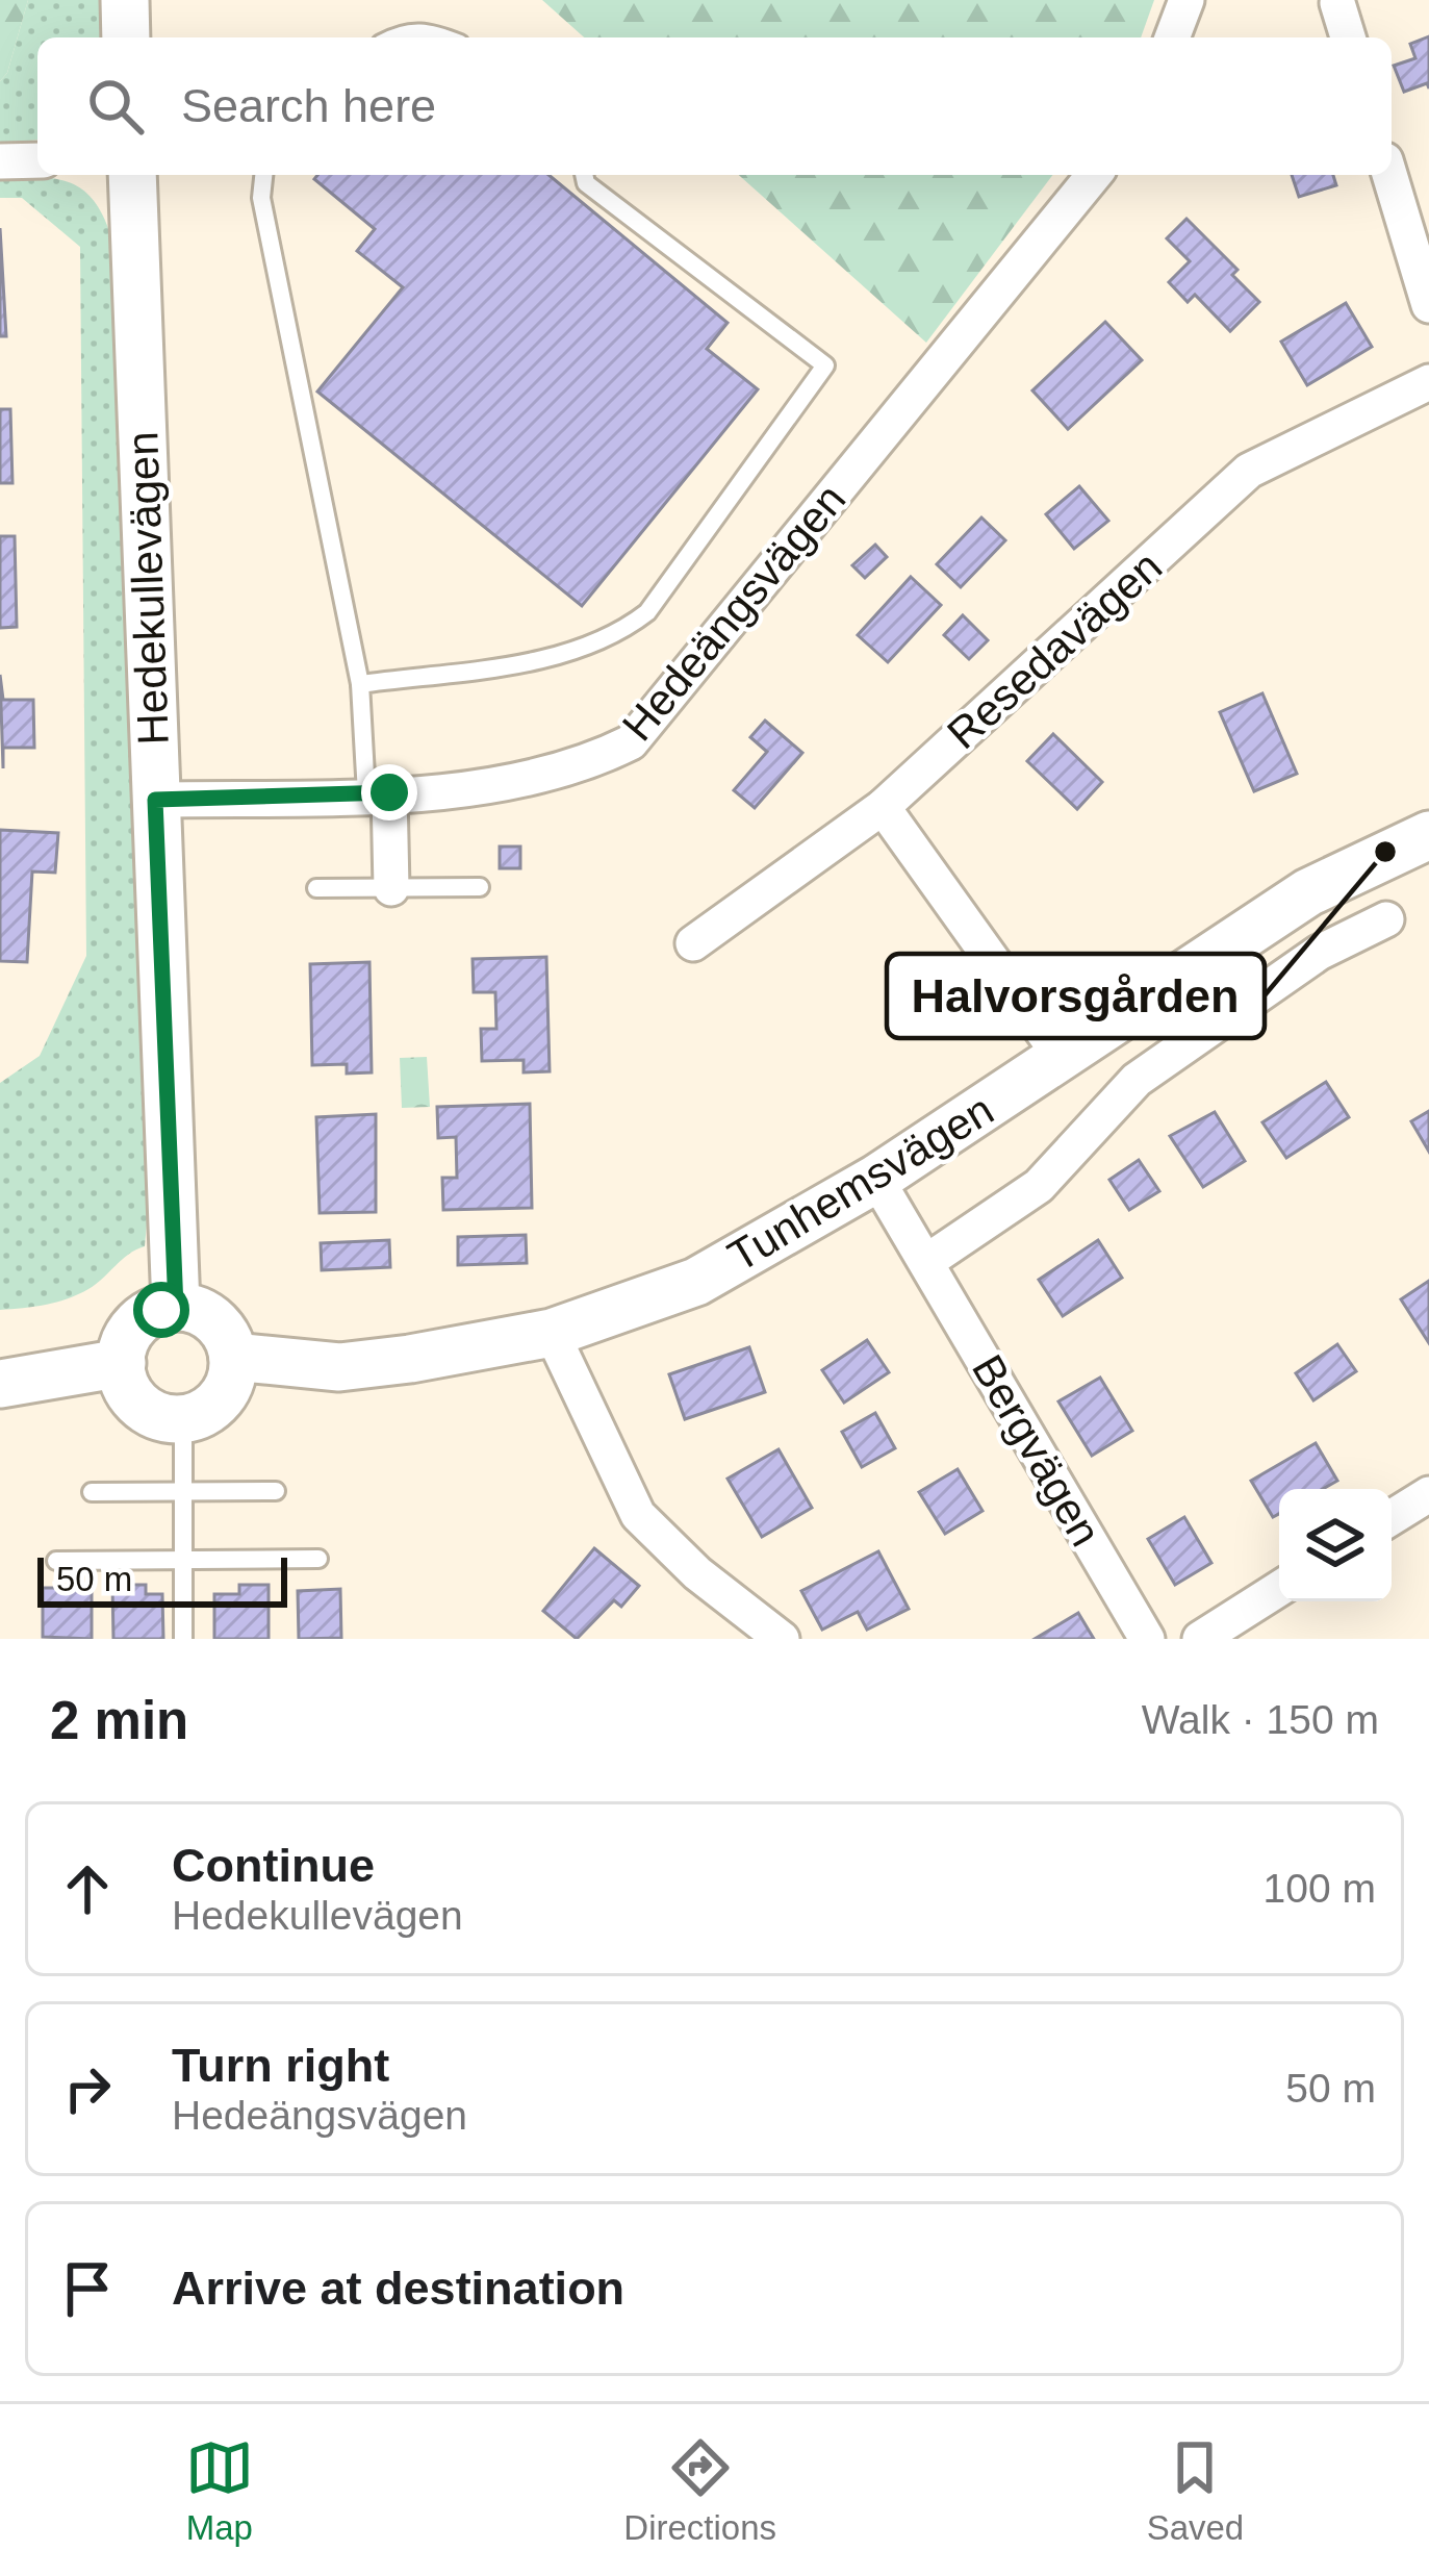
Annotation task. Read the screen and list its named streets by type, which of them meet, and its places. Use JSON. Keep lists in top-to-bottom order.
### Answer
{
  "streets": {
    "street": [
      "Hedekullevägen",
      "Hedeängsvägen",
      "Resedavägen",
      "Tunhemsvägen",
      "Bergvägen"
    ]
  },
  "crossings": [
    ["Hedekullevägen", "Hedeängsvägen"],
    ["Hedekullevägen", "Tunhemsvägen"],
    ["Tunhemsvägen", "Bergvägen"]
  ],
  "places": ["Halvorsgården"],
  "scale_bar": "50 m",
  "page": {
    "search": "Search here",
    "scale": "50 m",
    "heading": ["2 min", "Walk · 150 m"],
    "list": [
      ["Continue", "Hedekullevägen", "100 m"],
      ["Turn right", "Hedeängsvägen", "50 m"],
      "Arrive at destination"
    ],
    "nav": ["Map", "Directions", "Saved"]
  }
}
